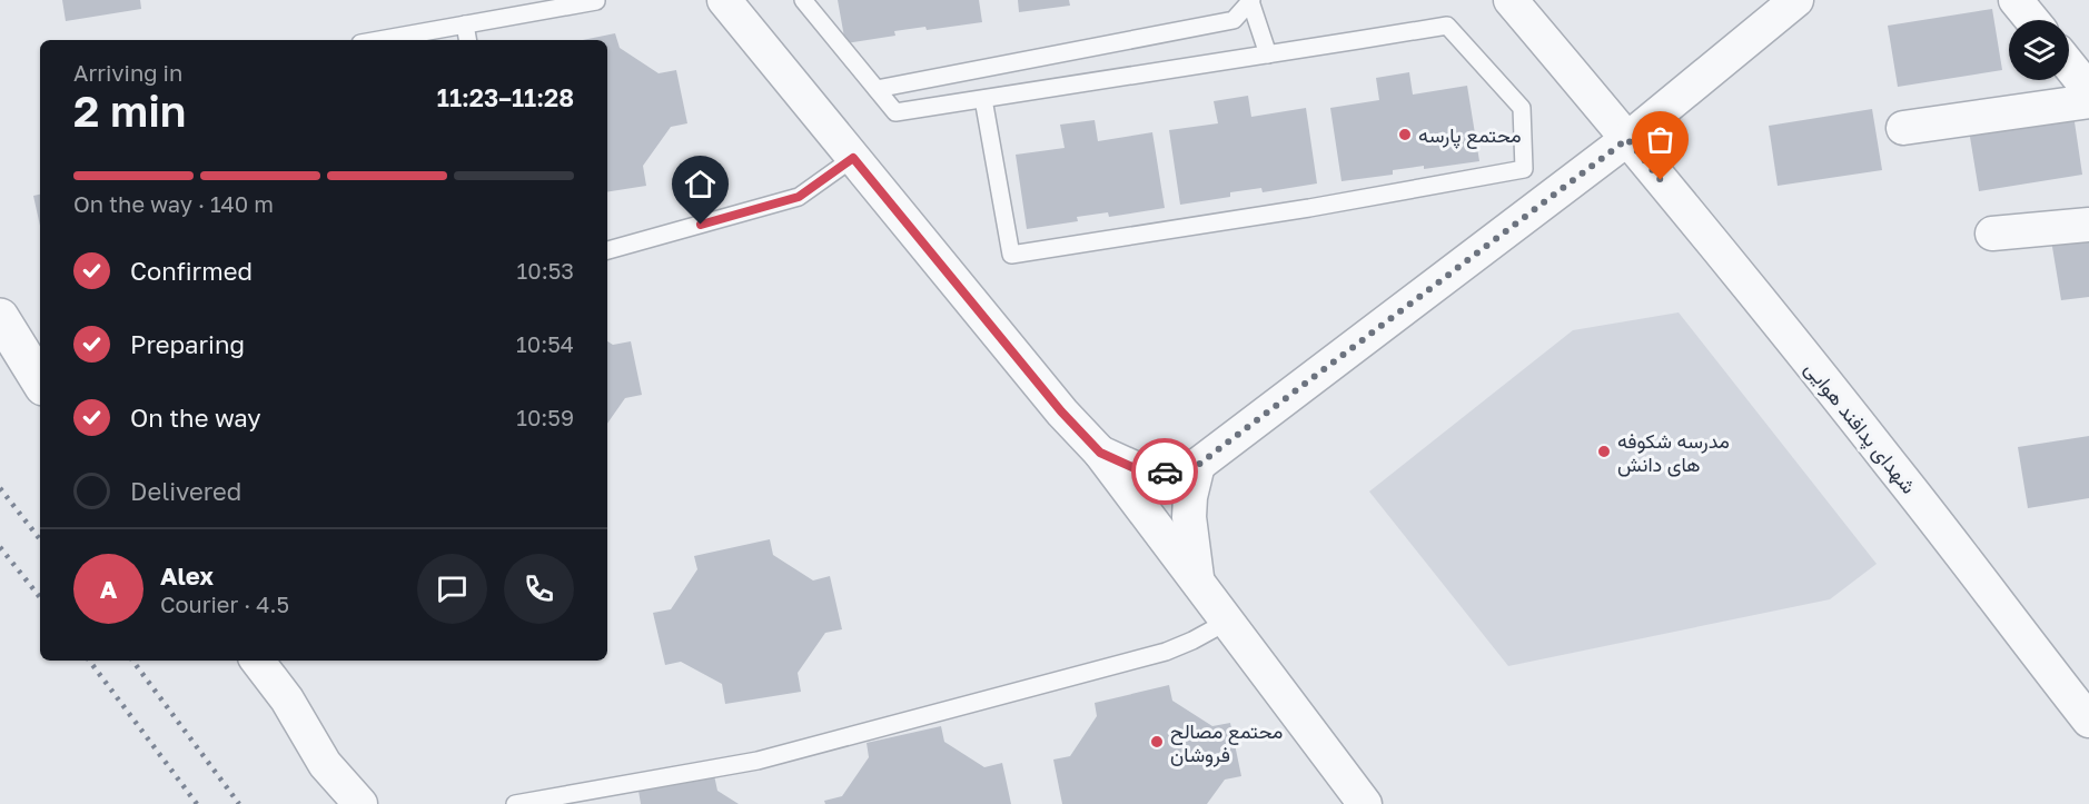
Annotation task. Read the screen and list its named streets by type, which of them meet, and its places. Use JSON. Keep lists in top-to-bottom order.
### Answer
{
  "streets": {
    "street": ["شهدای پدافند هوایی"]
  },
  "places": ["محتمع پارسه", "مدرسه شکوفه های دانش", "محتمع مصالح فروشان"],
  "page": {
    "heading": ["2 min", "Arriving in", "11:23–11:28"],
    "panel": ["Alex", "Courier · 4.5"],
    "bar": "On the way · 140 m",
    "list": [
      ["Confirmed", "10:53"],
      ["Preparing", "10:54"],
      ["On the way", "10:59"],
      "Delivered"
    ],
    "round": "A"
  }
}
